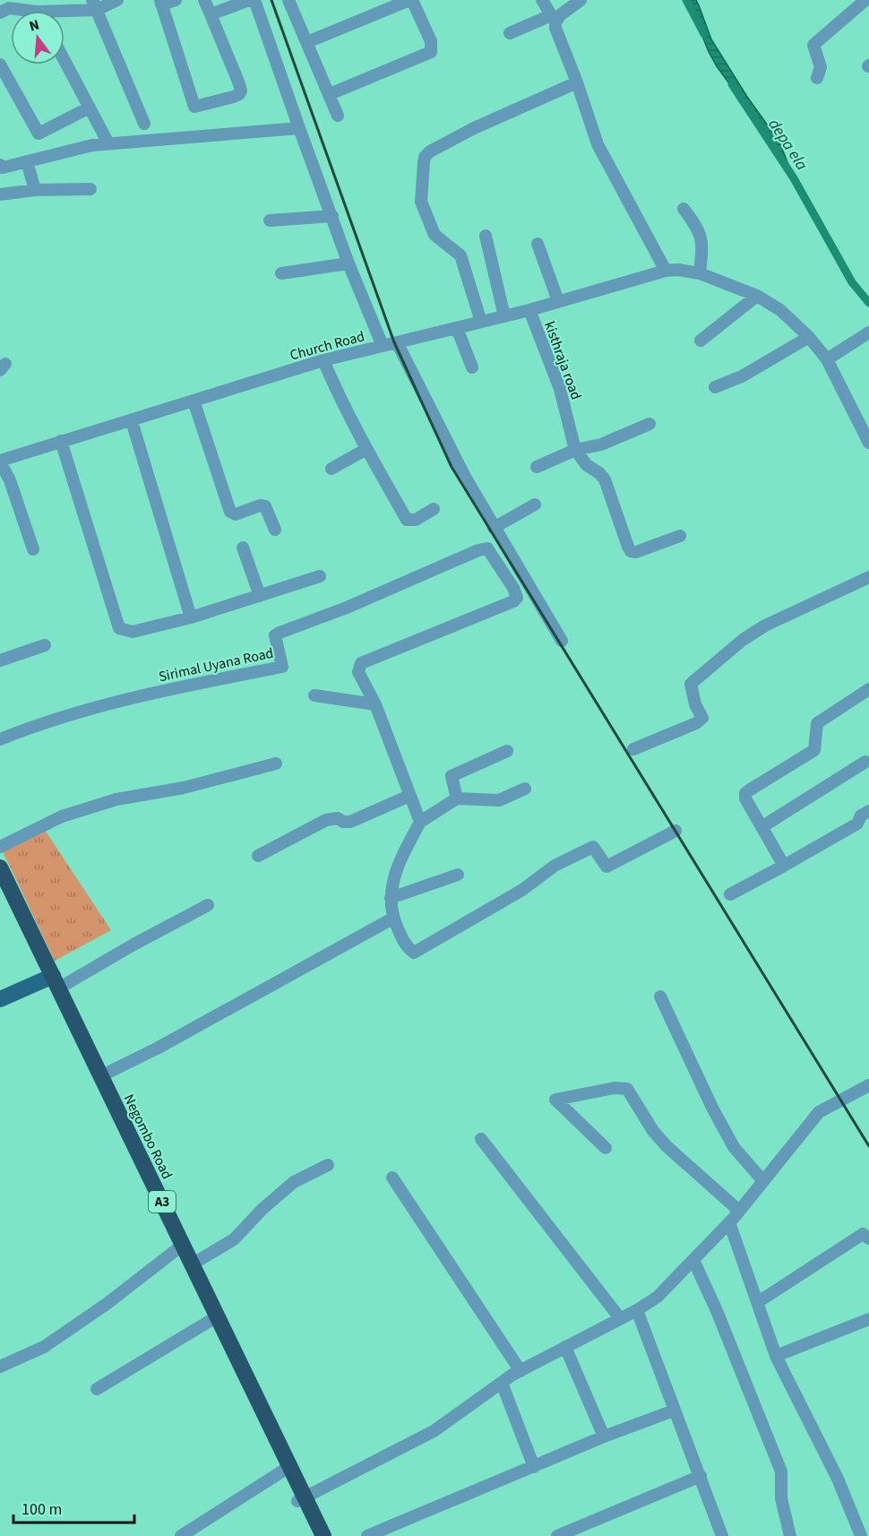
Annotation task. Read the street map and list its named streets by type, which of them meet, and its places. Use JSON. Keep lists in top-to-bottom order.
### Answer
{
  "streets": {
    "highway": ["Negombo Road", "A3"],
    "street": ["Church Road", "kisthraja road", "Sirimal Uyana Road"]
  },
  "crossings": [
    ["Church Road", "kisthraja road"]
  ],
  "water": ["depa ela"],
  "scale_bar": "100 m",
  "north": "top"
}
